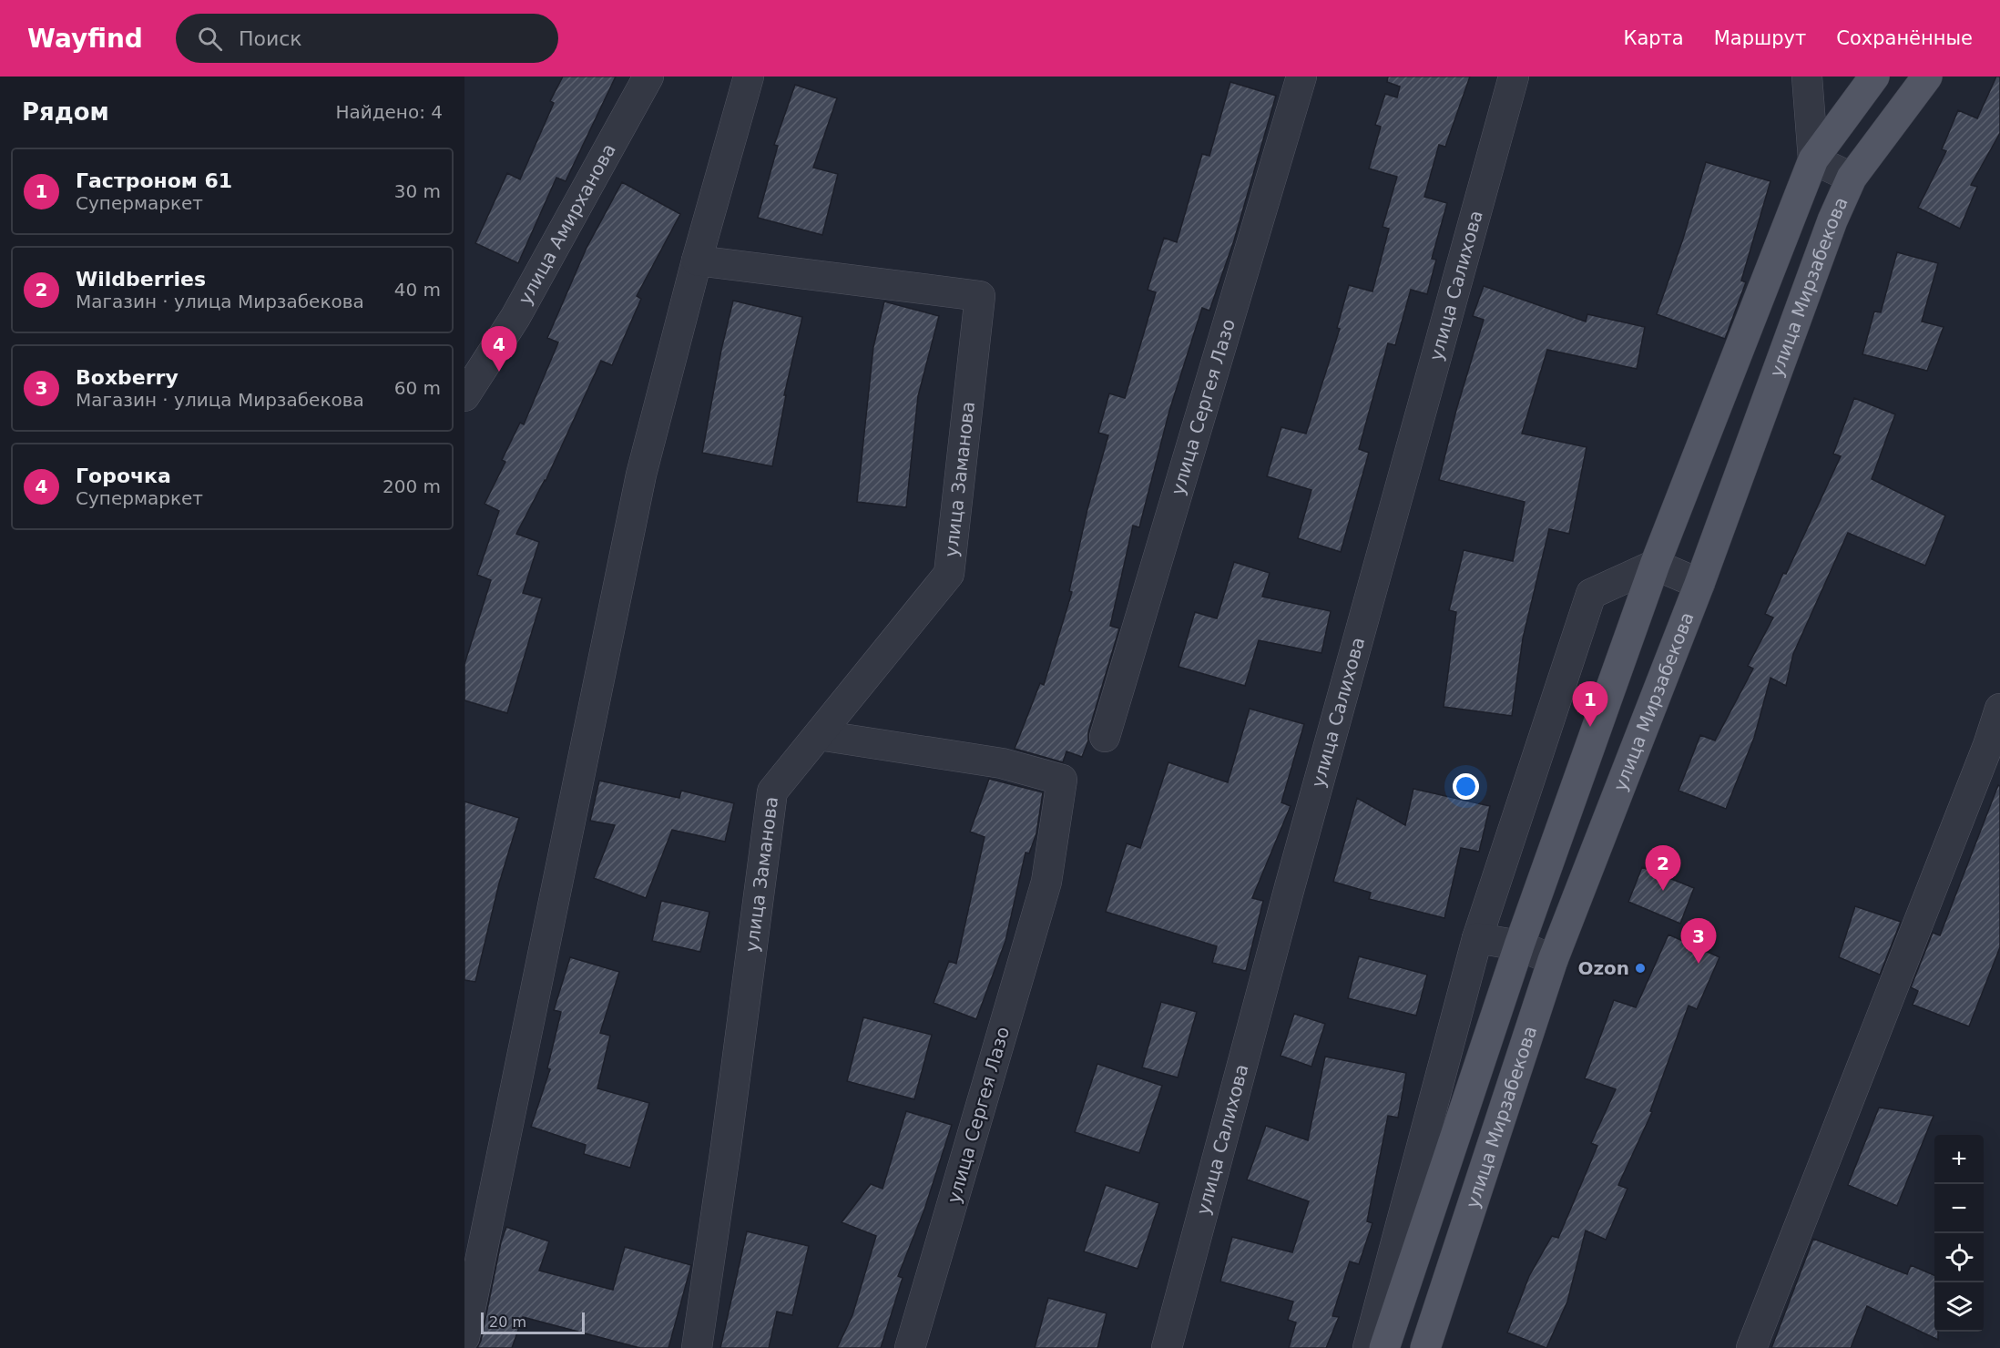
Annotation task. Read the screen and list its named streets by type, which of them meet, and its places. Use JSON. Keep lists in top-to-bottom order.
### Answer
{
  "streets": {
    "main road": ["улица Мирзабекова"],
    "street": [
      "улица Амирханова",
      "улица Салихова",
      "улица Сергея Лазо",
      "улица Заманова"
    ]
  },
  "crossings": [
    ["улица Сергея Лазо", "улица Заманова"]
  ],
  "places": ["Ozon"],
  "scale_bar": "20 m",
  "page": {
    "header": "Wayfind",
    "search": "Поиск",
    "nav": ["Карта", "Маршрут", "Сохранённые"],
    "heading": ["Рядом", "Найдено: 4"],
    "list": [
      {
        "mark": "1",
        "name": "Гастроном 61",
        "note": "Супермаркет",
        "value": "30 m"
      },
      {
        "mark": "2",
        "name": "Wildberries",
        "note": "Магазин · улица Мирзабекова",
        "value": "40 m"
      },
      {
        "mark": "3",
        "name": "Boxberry",
        "note": "Магазин · улица Мирзабекова",
        "value": "60 m"
      },
      {
        "mark": "4",
        "name": "Горочка",
        "note": "Супермаркет",
        "value": "200 m"
      }
    ],
    "pins": [
      "4",
      "1",
      "2",
      "3"
    ],
    "map_buttons": ["+", "−"],
    "scale": "20 m"
  }
}
